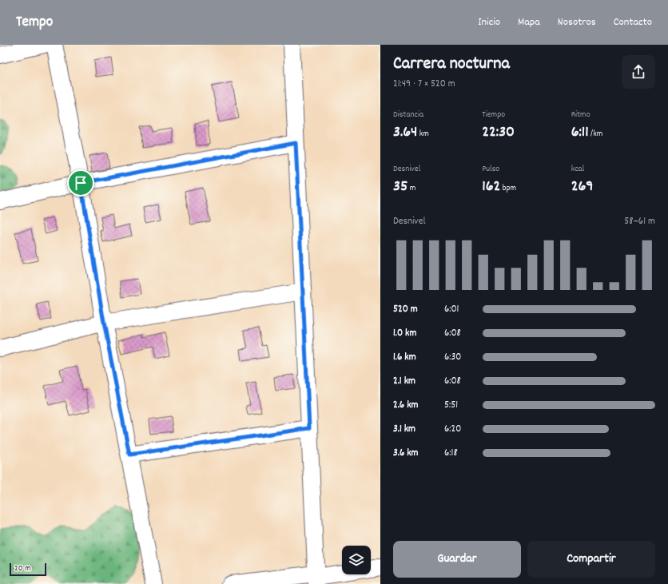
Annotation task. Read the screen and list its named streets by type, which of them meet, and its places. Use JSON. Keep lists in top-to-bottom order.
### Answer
{
  "scale_bar": "20 m",
  "page": {
    "header": "Tempo",
    "nav": [
      "Inicio",
      "Mapa",
      "Nosotros",
      "Contacto"
    ],
    "heading": ["Carrera nocturna", "21:49 · 7 × 520 m"],
    "stats": [
      ["Distancia", "3.64 km"],
      ["Tiempo", "22:30"],
      ["Ritmo", "6:11 /km"],
      ["Desnivel", "35 m"],
      ["Pulso", "162 bpm"],
      ["kcal", "269"]
    ],
    "chart": ["Desnivel", "58–61 m"],
    "list": [
      {
        "name": "520 m",
        "note": "6:01"
      },
      {
        "name": "1.0 km",
        "note": "6:08"
      },
      {
        "name": "1.6 km",
        "note": "6:30"
      },
      {
        "name": "2.1 km",
        "note": "6:08"
      },
      {
        "name": "2.6 km",
        "note": "5:51"
      },
      {
        "name": "3.1 km",
        "note": "6:20"
      },
      {
        "name": "3.6 km",
        "note": "6:18"
      }
    ],
    "buttons": ["Guardar", "Compartir"],
    "scale": "20 m"
  }
}
